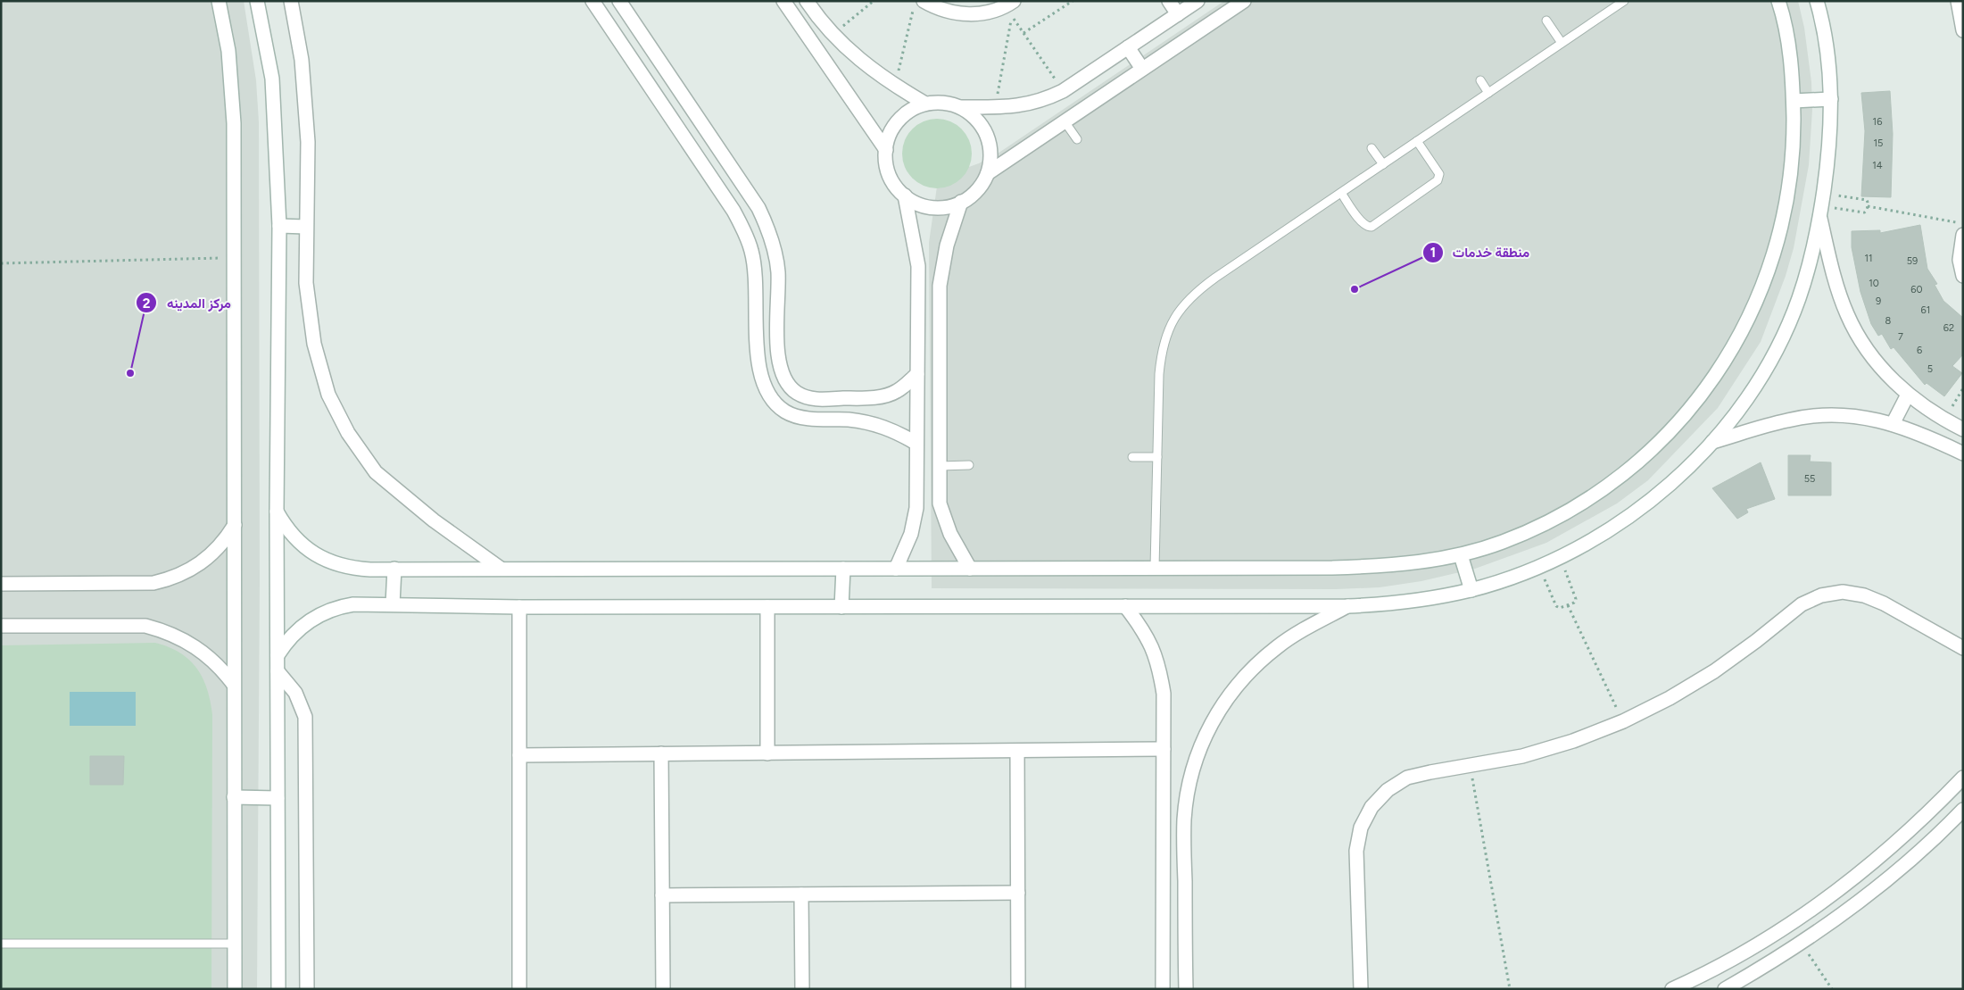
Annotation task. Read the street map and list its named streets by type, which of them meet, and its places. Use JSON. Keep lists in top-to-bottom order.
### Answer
{
  "places": ["منطقة خدمات", "مركز المدينه"],
  "house_numbers": [
    "16",
    "15",
    "14",
    "11",
    "59",
    "10",
    "60",
    "9",
    "61",
    "8",
    "62",
    "7",
    "6",
    "5",
    "55"
  ]
}
